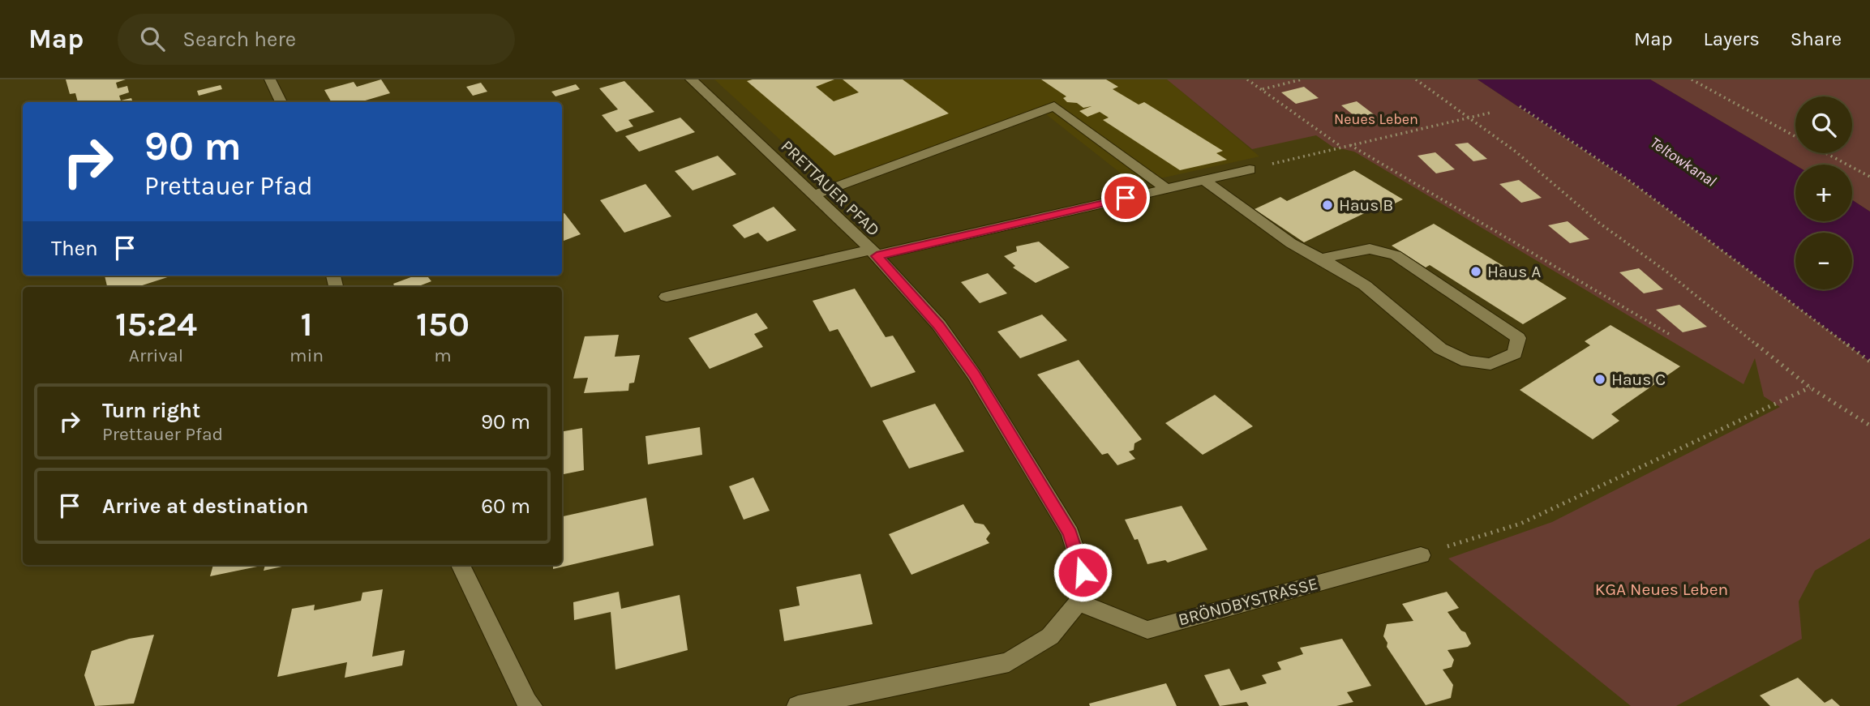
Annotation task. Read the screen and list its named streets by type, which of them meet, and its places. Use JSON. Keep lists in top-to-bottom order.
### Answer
{
  "streets": {
    "street": ["PRETTAUER PFAD", "BRÖNDBYSTRASSE"]
  },
  "water": ["Teltowkanal"],
  "parks": ["Neues Leben", "KGA Neues Leben"],
  "places": ["Haus B", "Haus A", "Haus C"],
  "page": {
    "header": "Map",
    "search": "Search here",
    "nav": ["Map", "Layers", "Share"],
    "map_buttons": ["+", "−"],
    "turn": ["90 m", "Prettauer Pfad"],
    "then": "Then",
    "eta": [
      "15:24",
      "Arrival",
      "1",
      "min",
      "150",
      "m"
    ],
    "list": [
      {
        "name": "Turn right",
        "note": "Prettauer Pfad",
        "value": "90 m"
      },
      {
        "name": "Arrive at destination",
        "value": "60 m"
      }
    ]
  }
}
